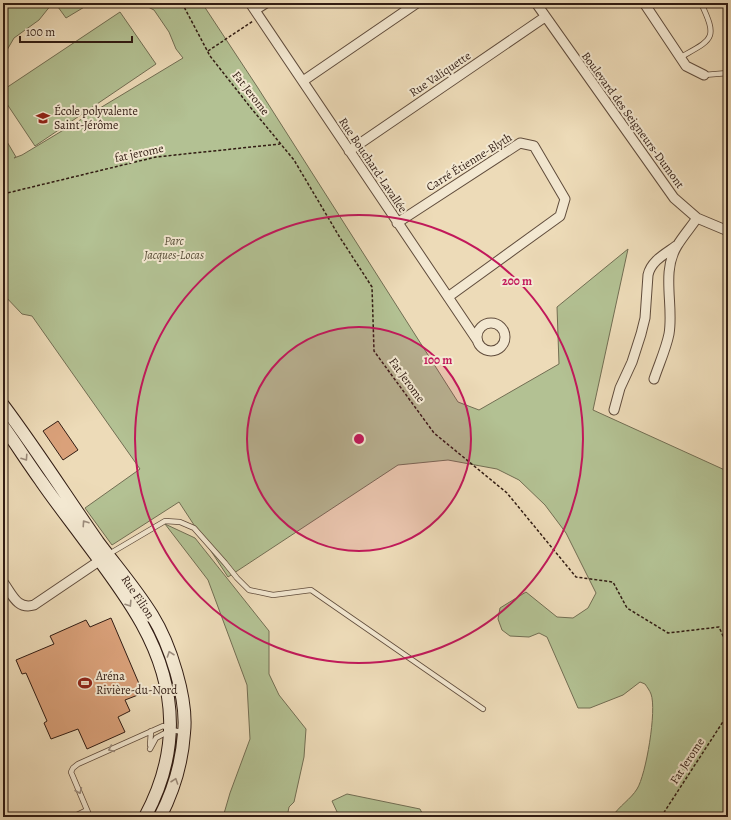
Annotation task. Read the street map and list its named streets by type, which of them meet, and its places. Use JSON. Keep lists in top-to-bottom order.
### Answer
{
  "streets": {
    "street": [
      "Rue Valiquette",
      "Boulevard des Seigneurs-Dumont",
      "Carré Étienne-Blyth",
      "Rue Bouchard-Lavallée",
      "Rue Filion"
    ],
    "path": ["Fat Jerome", "fat jerome"]
  },
  "crossings": [
    ["Rue Valiquette", "Boulevard des Seigneurs-Dumont"],
    ["Rue Valiquette", "Rue Bouchard-Lavallée"],
    ["Fat Jerome", "fat jerome"],
    ["Carré Étienne-Blyth", "Rue Bouchard-Lavallée"]
  ],
  "parks": ["Parc Jacques-Locas"],
  "places": {
    "school or university": ["École polyvalente Saint-Jérôme"],
    "sports": ["Aréna Rivière-du-Nord"]
  },
  "scale_bar": "100 m",
  "rings": ["200 m", "100 m"]
}
